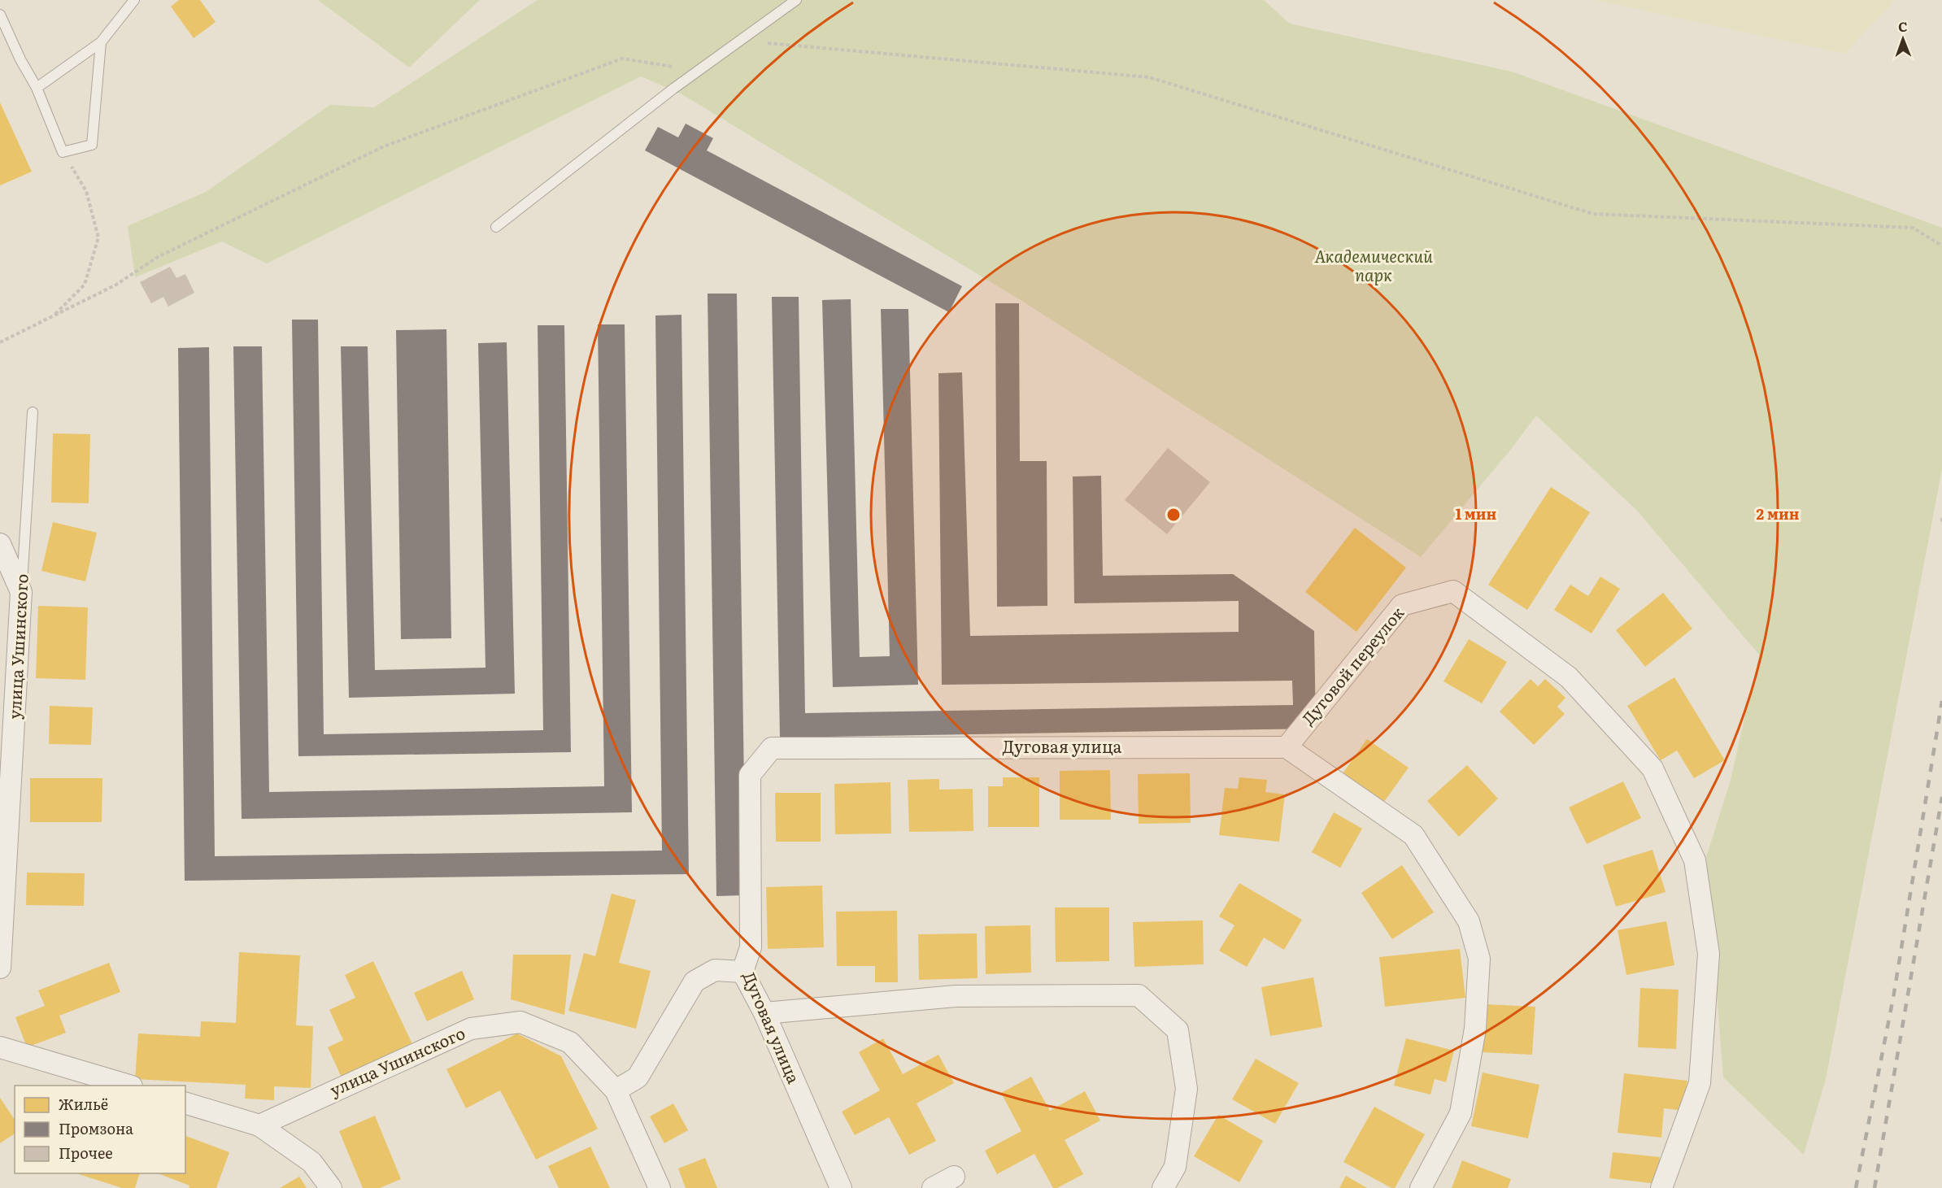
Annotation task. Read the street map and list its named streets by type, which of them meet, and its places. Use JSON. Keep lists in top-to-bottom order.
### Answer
{
  "streets": {
    "street": ["улица Ушинского", "Дуговой переулок", "Дуговая улица"]
  },
  "crossings": [
    ["Дуговой переулок", "Дуговая улица"]
  ],
  "parks": ["Академический парк"],
  "legend": ["Жильё", "Промзона", "Прочее"],
  "north": "top",
  "rings": ["1 мин", "2 мин"]
}
